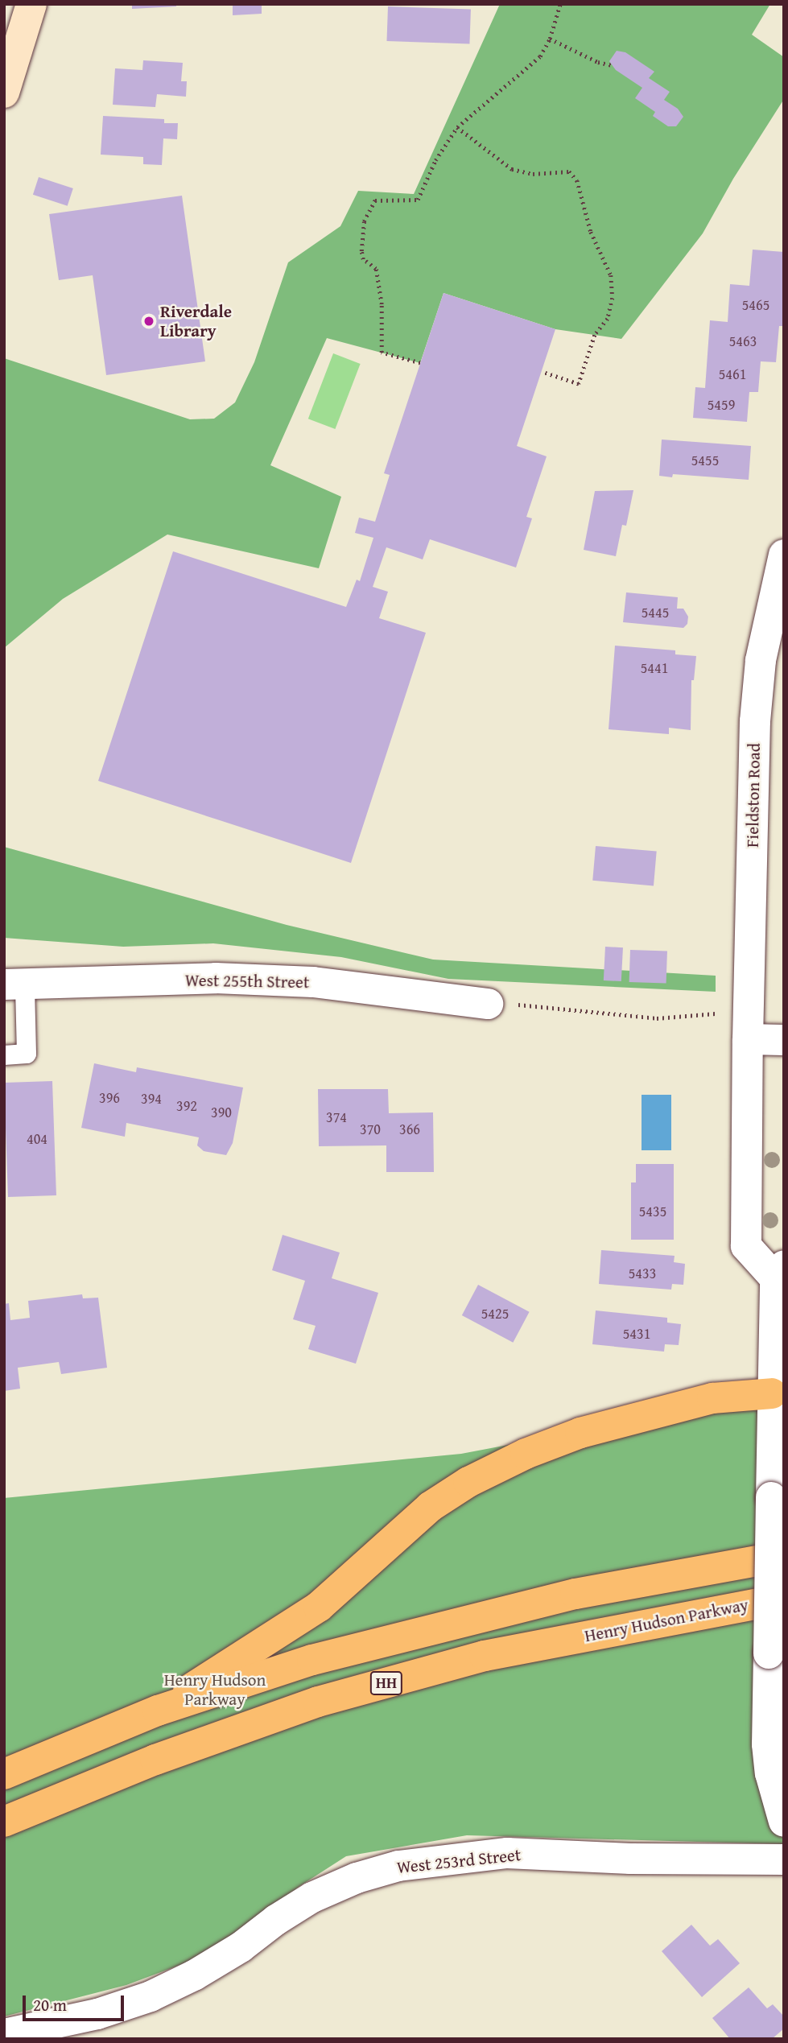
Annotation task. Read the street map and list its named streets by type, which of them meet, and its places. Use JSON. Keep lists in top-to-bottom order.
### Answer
{
  "streets": {
    "highway": ["Henry Hudson Parkway", "HH"],
    "street": ["Fieldston Road", "West 255th Street", "West 253rd Street"]
  },
  "parks": ["Henry Hudson Parkway"],
  "places": ["Riverdale Library"],
  "house_numbers": [
    "5465",
    "5463",
    "5461",
    "5459",
    "5455",
    "5445",
    "5441",
    "396",
    "394",
    "392",
    "390",
    "374",
    "370",
    "366",
    "404",
    "5435",
    "5433",
    "5425",
    "5431"
  ],
  "scale_bar": "20 m"
}
